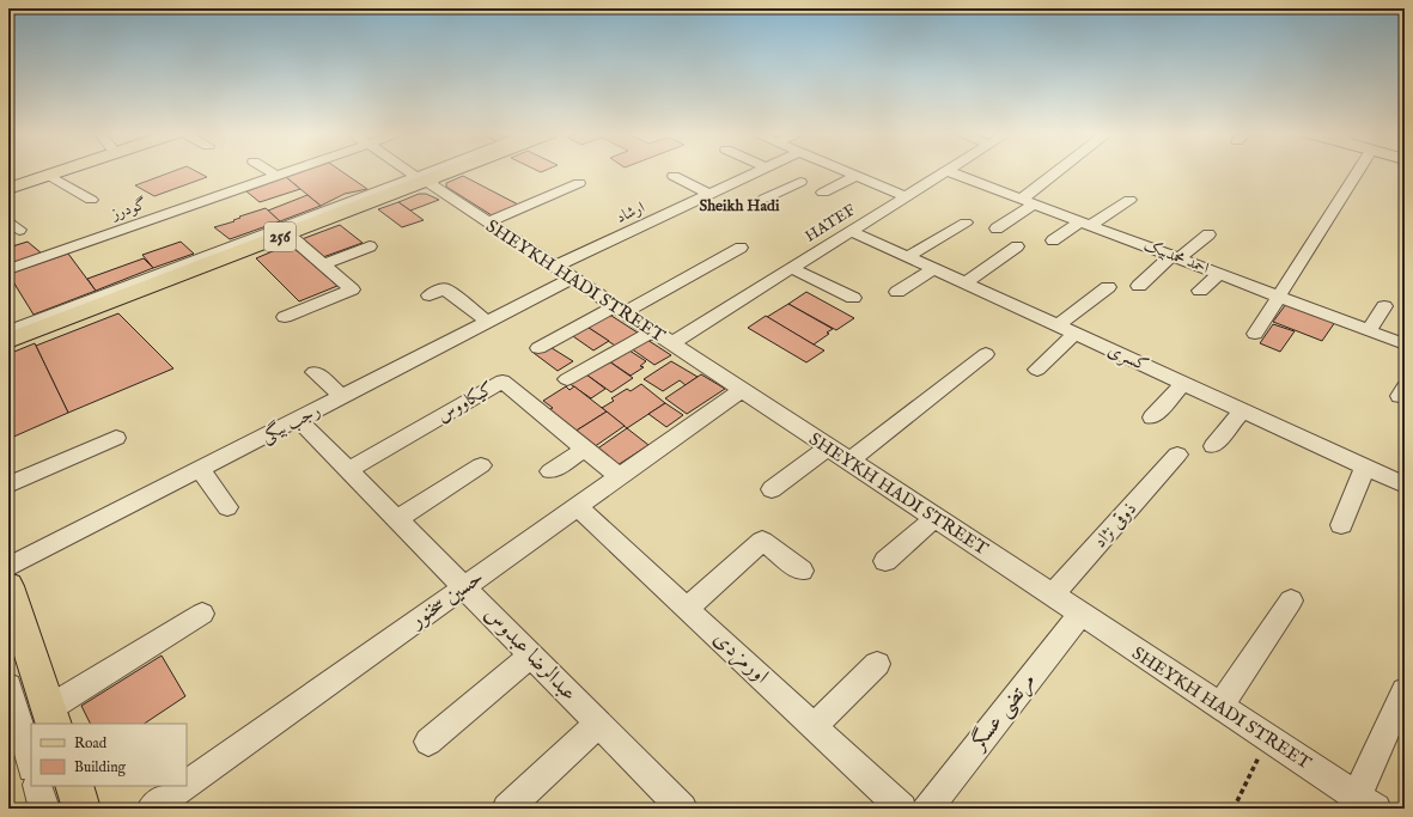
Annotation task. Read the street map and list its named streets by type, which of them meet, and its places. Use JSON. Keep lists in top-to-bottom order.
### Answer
{
  "streets": {
    "main road": ["256"],
    "street": [
      "گودرز",
      "ارشاد",
      "HATEF",
      "احمد محمدبیک",
      "SHEYKH HADI STREET",
      "کسری",
      "کیکاووس",
      "رجب بیگی",
      "ذوقی نژاد",
      "حسین سخنور",
      "عبدالرضا عبدوس",
      "اورمزدی",
      "مرتضی عسگر"
    ]
  },
  "crossings": [
    ["ارشاد", "SHEYKH HADI STREET"],
    ["HATEF", "احمد محمدبیک"],
    ["HATEF", "SHEYKH HADI STREET"],
    ["HATEF", "کسری"],
    ["256", "SHEYKH HADI STREET"],
    ["SHEYKH HADI STREET", "رجب بیگی"],
    ["SHEYKH HADI STREET", "ذوقی نژاد"],
    ["SHEYKH HADI STREET", "حسین سخنور"],
    ["SHEYKH HADI STREET", "مرتضی عسگر"],
    ["کیکاووس", "حسین سخنور"],
    ["کیکاووس", "عبدالرضا عبدوس"],
    ["رجب بیگی", "عبدالرضا عبدوس"],
    ["حسین سخنور", "عبدالرضا عبدوس"],
    ["حسین سخنور", "اورمزدی"]
  ],
  "districts": ["Sheikh Hadi"],
  "legend": ["Road", "Building"]
}
